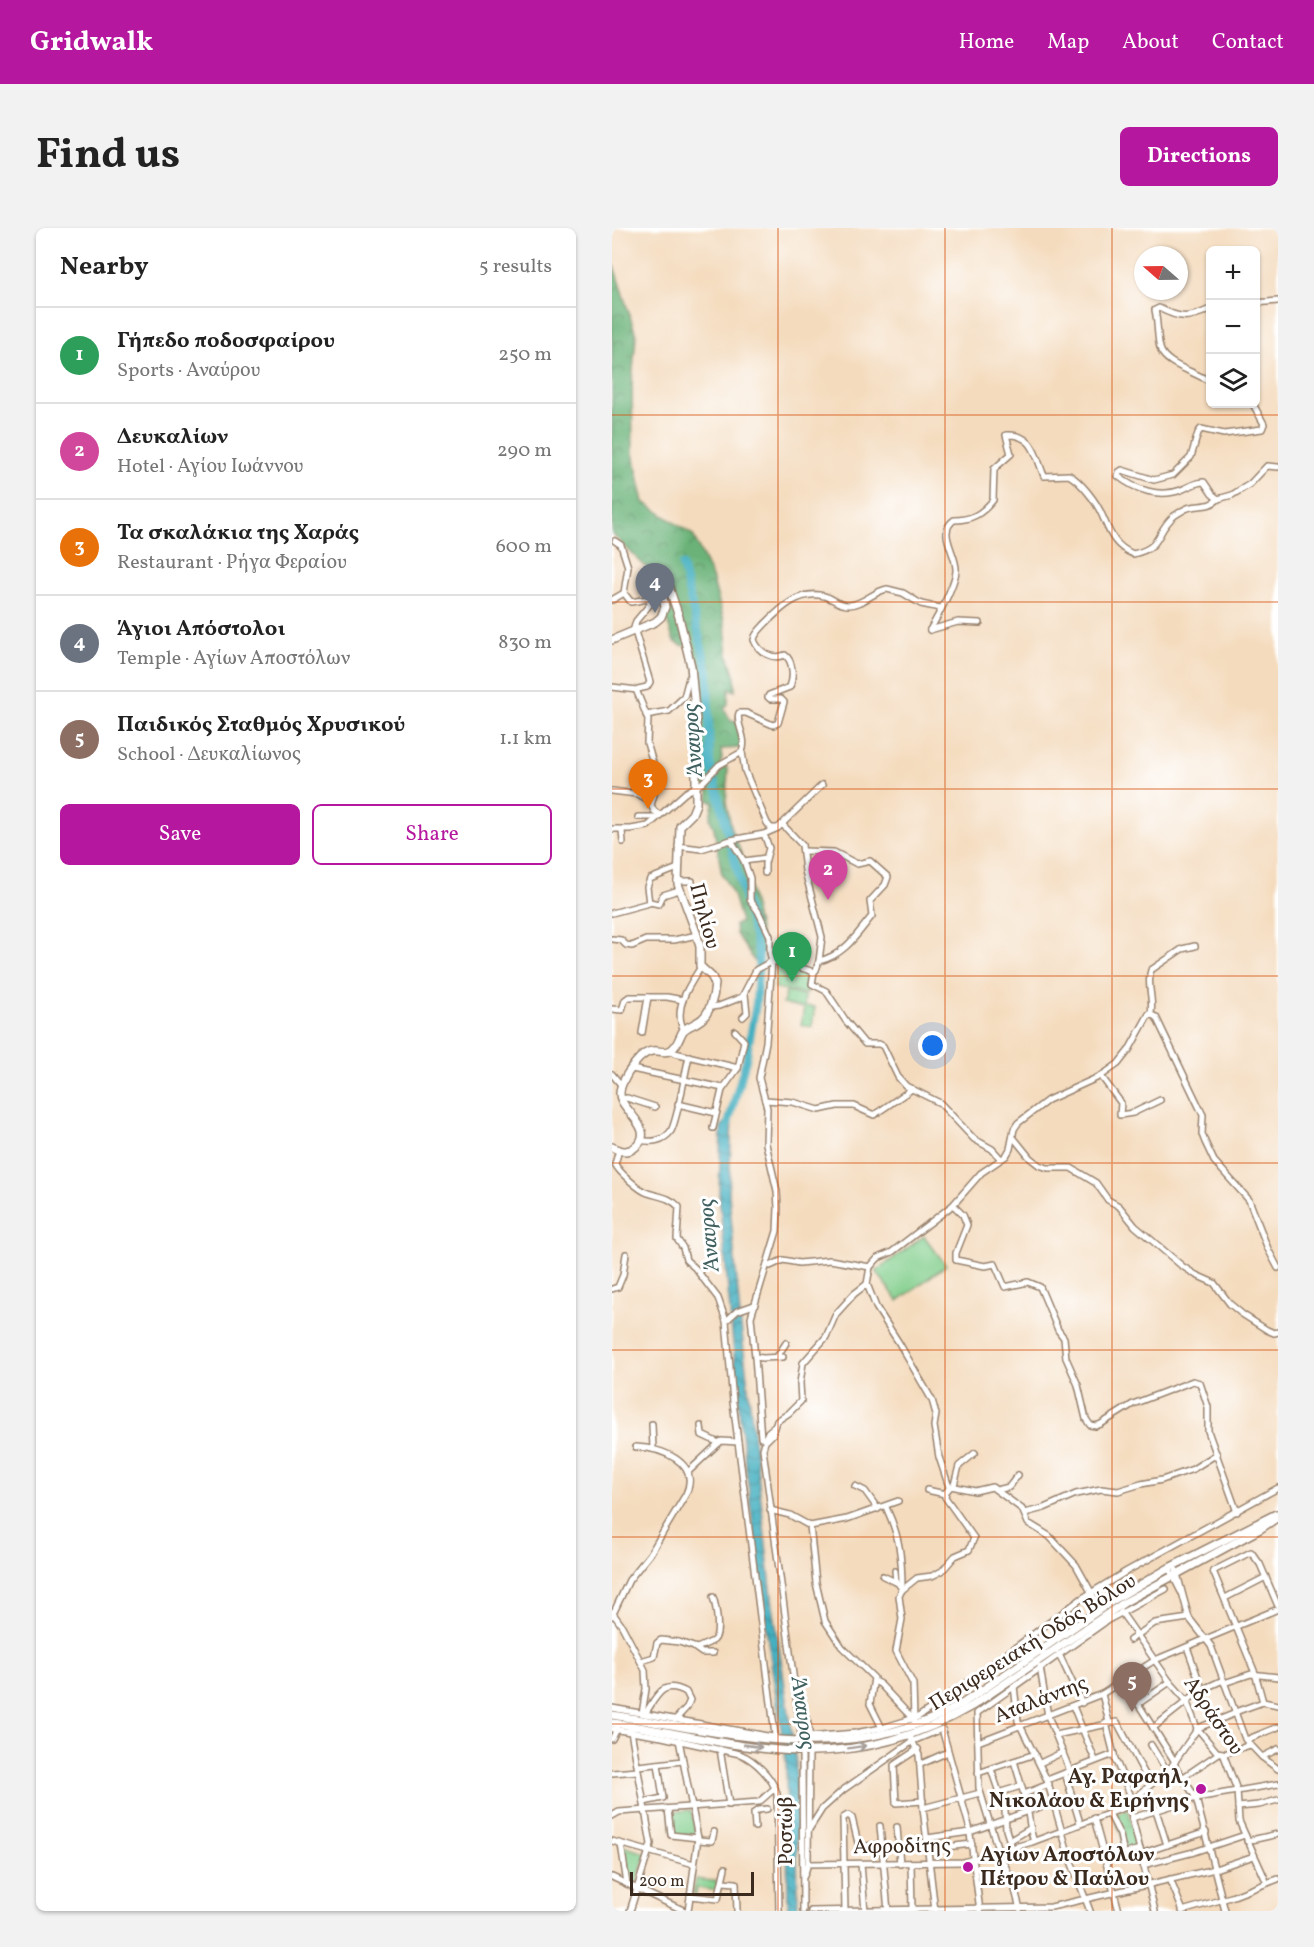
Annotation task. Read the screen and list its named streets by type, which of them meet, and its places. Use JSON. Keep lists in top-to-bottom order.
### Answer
{
  "streets": {
    "main road": ["Πηλίου", "Περιφερειακή Οδός Βόλου"],
    "street": [
      "Αταλάντης",
      "Αδράστου",
      "Ροστώβ",
      "Αφροδίτης"
    ]
  },
  "crossings": [
    ["Περιφερειακή Οδός Βόλου", "Ροστώβ"],
    ["Αταλάντης", "Αδράστου"],
    ["Αδράστου", "Αφροδίτης"]
  ],
  "water": ["Άναυρος"],
  "places": ["Αγ. Ραφαήλ, Νικολάου & Ειρήνης", "Αγίων Αποστόλων Πέτρου & Παύλου"],
  "scale_bar": "200 m",
  "north": "left",
  "page": {
    "header": "Gridwalk",
    "nav": [
      "Home",
      "Map",
      "About",
      "Contact"
    ],
    "title": "Find us",
    "buttons": [
      "Directions",
      ["Save", "Share"]
    ],
    "heading": ["Nearby", "5 results"],
    "map_buttons": ["+", "−"],
    "list": [
      {
        "mark": "1",
        "name": "Γήπεδο ποδοσφαίρου",
        "note": "Sports · Αναύρου",
        "value": "250 m"
      },
      {
        "mark": "2",
        "name": "Δευκαλίων",
        "note": "Hotel · Αγίου Ιωάννου",
        "value": "290 m"
      },
      {
        "mark": "3",
        "name": "Τα σκαλάκια της Χαράς",
        "note": "Restaurant · Ρήγα Φεραίου",
        "value": "600 m"
      },
      {
        "mark": "4",
        "name": "Άγιοι Απόστολοι",
        "note": "Temple · Αγίων Αποστόλων",
        "value": "830 m"
      },
      {
        "mark": "5",
        "name": "Παιδικός Σταθμός Χρυσικού",
        "note": "School · Δευκαλίωνος",
        "value": "1.1 km"
      }
    ],
    "pins": [
      "4",
      "3",
      "2",
      "1",
      "5"
    ],
    "scale": "200 m"
  }
}
